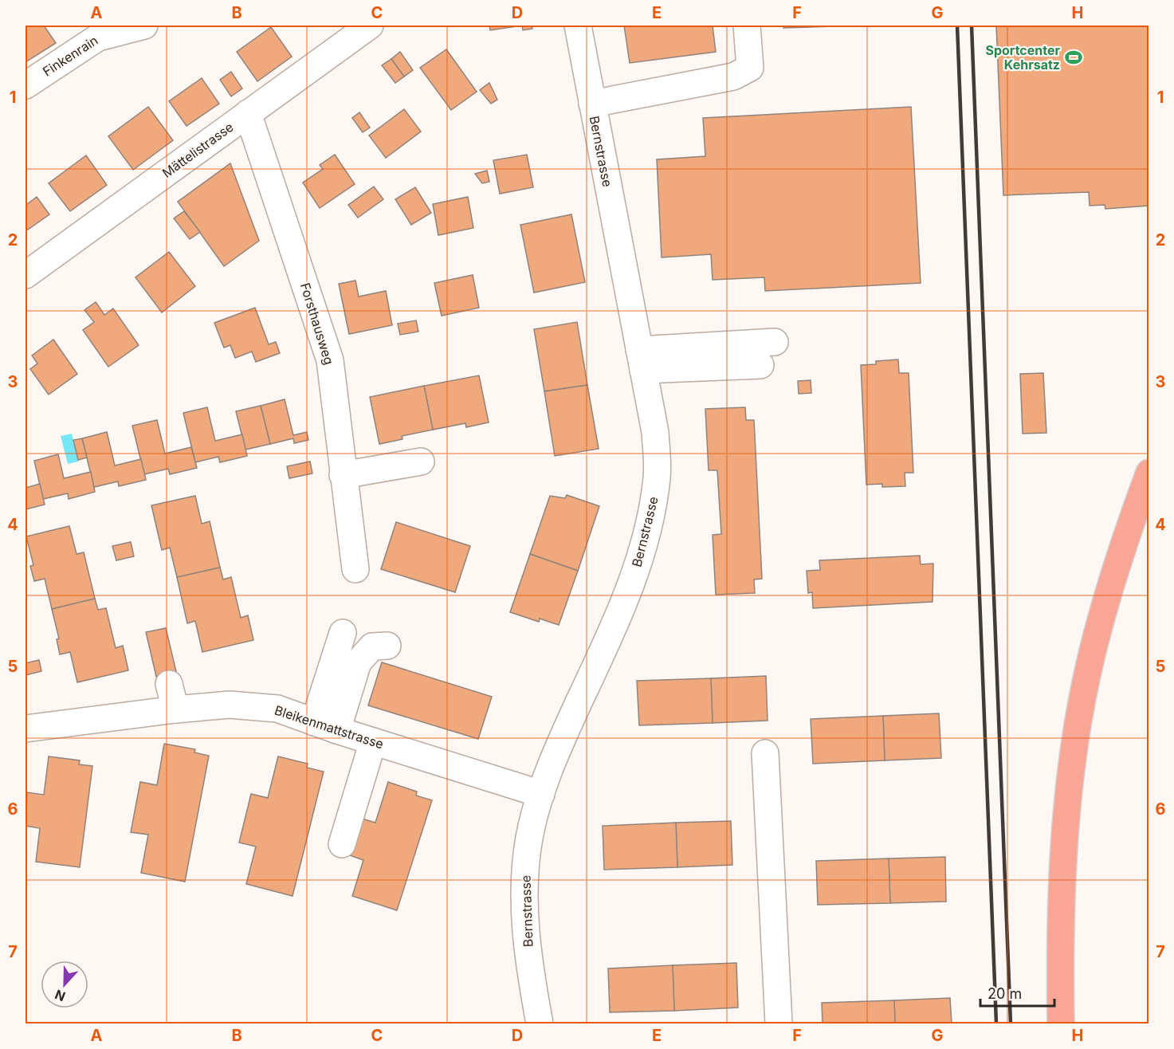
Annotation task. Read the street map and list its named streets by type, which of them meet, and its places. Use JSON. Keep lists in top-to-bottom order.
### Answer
{
  "streets": {
    "street": [
      "Finkenrain",
      "Mättelistrasse",
      "Bernstrasse",
      "Forsthausweg",
      "Bleikenmattstrasse"
    ]
  },
  "crossings": [
    ["Mättelistrasse", "Forsthausweg"],
    ["Bernstrasse", "Bleikenmattstrasse"]
  ],
  "places": {
    "sports": ["Sportcenter Kehrsatz"]
  },
  "scale_bar": "20 m",
  "north": "bottom",
  "grid": {
    "columns": [
      "A",
      "B",
      "C",
      "D",
      "E",
      "F",
      "G",
      "H"
    ],
    "rows": [
      "1",
      "2",
      "3",
      "4",
      "5",
      "6",
      "7"
    ]
  }
}
